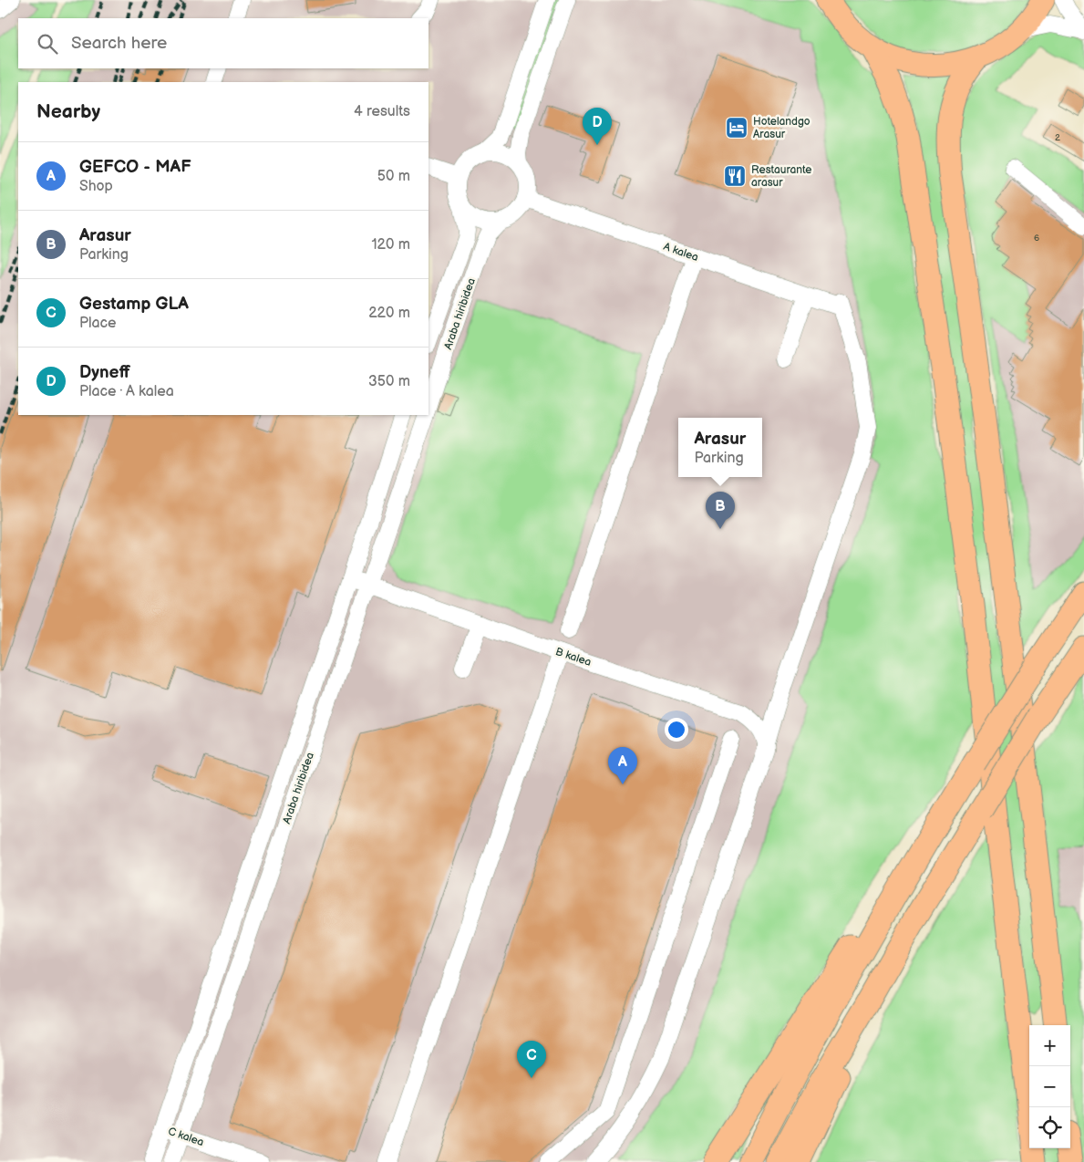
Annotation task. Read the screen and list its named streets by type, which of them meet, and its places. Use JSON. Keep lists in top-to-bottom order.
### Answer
{
  "streets": {
    "street": [
      "A kalea",
      "Araba hiribidea",
      "B kalea",
      "C kalea"
    ]
  },
  "crossings": [
    ["A kalea", "Araba hiribidea"],
    ["A kalea", "B kalea"],
    ["Araba hiribidea", "B kalea"],
    ["Araba hiribidea", "C kalea"]
  ],
  "places": {
    "hotel": ["Hotelandgo Arasur"],
    "restaurant": ["Restaurante arasur"]
  },
  "house_numbers": ["2", "6"],
  "page": {
    "search": "Search here",
    "heading": ["Nearby", "4 results"],
    "pins": [
      "D",
      "B",
      "A",
      "C"
    ],
    "list": [
      {
        "mark": "A",
        "name": "GEFCO - MAF",
        "note": "Shop",
        "value": "50 m"
      },
      {
        "mark": "B",
        "name": "Arasur",
        "note": "Parking",
        "value": "120 m"
      },
      {
        "mark": "C",
        "name": "Gestamp GLA",
        "note": "Place",
        "value": "220 m"
      },
      {
        "mark": "D",
        "name": "Dyneff",
        "note": "Place · A kalea",
        "value": "350 m"
      }
    ],
    "popup": ["Arasur", "Parking"],
    "map_buttons": ["+", "−"]
  }
}
